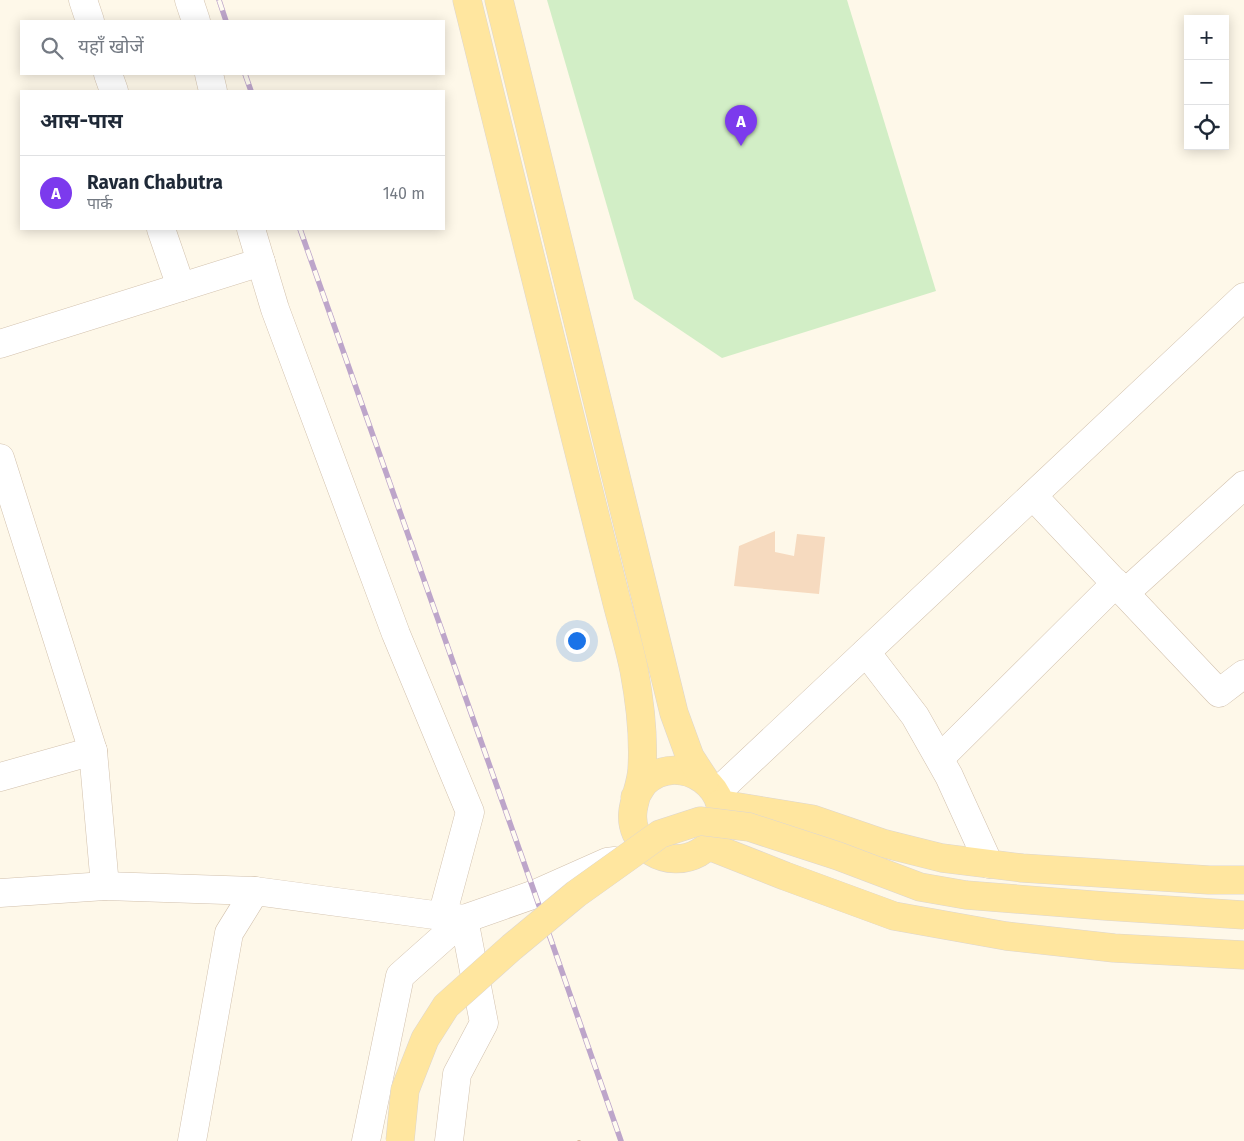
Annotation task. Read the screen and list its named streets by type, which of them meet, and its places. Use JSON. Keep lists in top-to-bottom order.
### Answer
{
  "page": {
    "map_buttons": ["+", "−"],
    "search": "यहाँ खोजें",
    "heading": "आस-पास",
    "pins": "A",
    "list": [
      {
        "mark": "A",
        "name": "Ravan Chabutra",
        "note": "पार्क",
        "value": "140 m"
      }
    ]
  }
}
